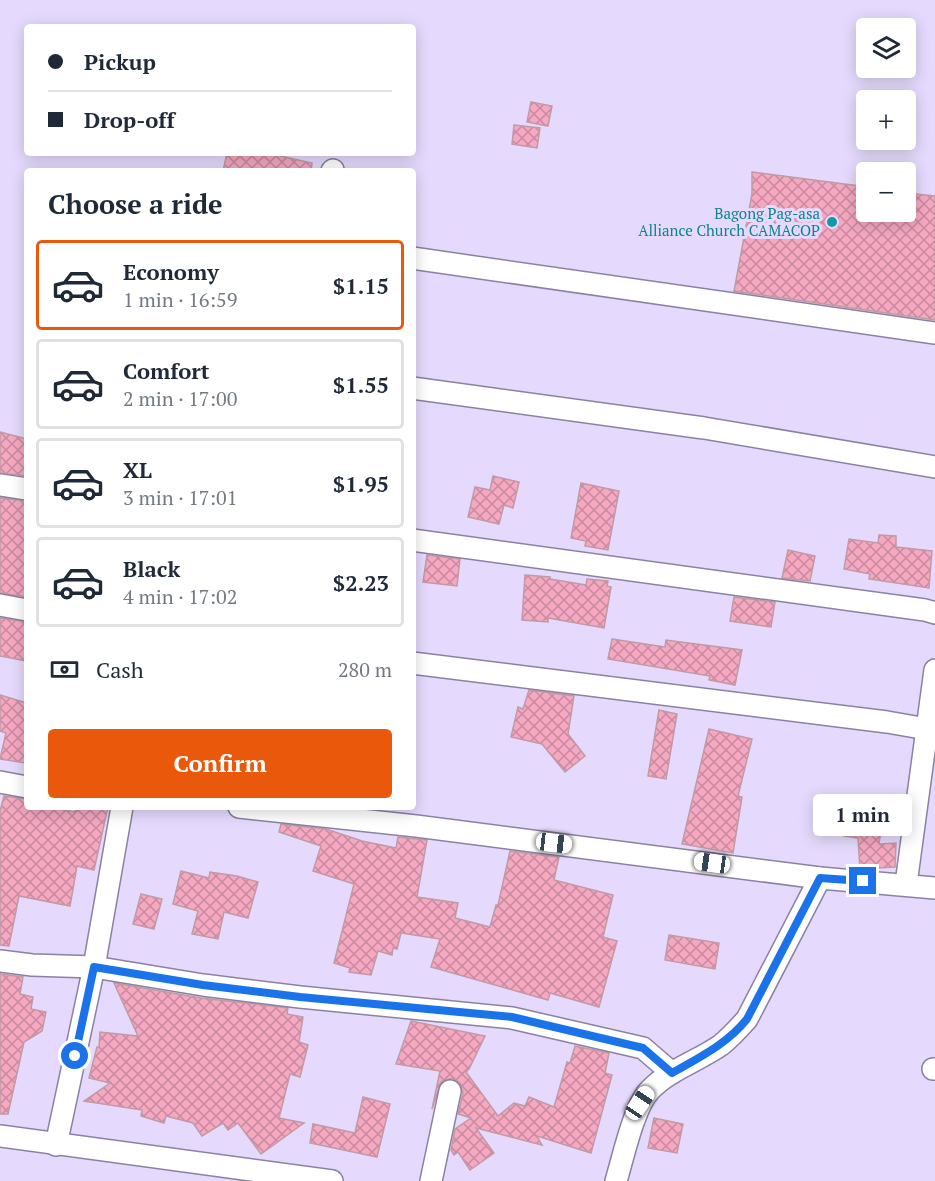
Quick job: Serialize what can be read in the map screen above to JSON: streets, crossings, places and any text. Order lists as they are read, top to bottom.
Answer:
{
  "places": ["Bagong Pag-asa Alliance Church CAMACOP"],
  "page": {
    "map_buttons": ["+", "−"],
    "banner": ["Pickup", "Drop-off"],
    "heading": "Choose a ride",
    "list": [
      {
        "name": "Economy",
        "note": "1 min · 16:59",
        "value": "$1.15"
      },
      {
        "name": "Comfort",
        "note": "2 min · 17:00",
        "value": "$1.55"
      },
      {
        "name": "XL",
        "note": "3 min · 17:01",
        "value": "$1.95"
      },
      {
        "name": "Black",
        "note": "4 min · 17:02",
        "value": "$2.23"
      }
    ],
    "pay": ["Cash", "280 m"],
    "buttons": "Confirm",
    "bubble": "1 min"
  }
}
